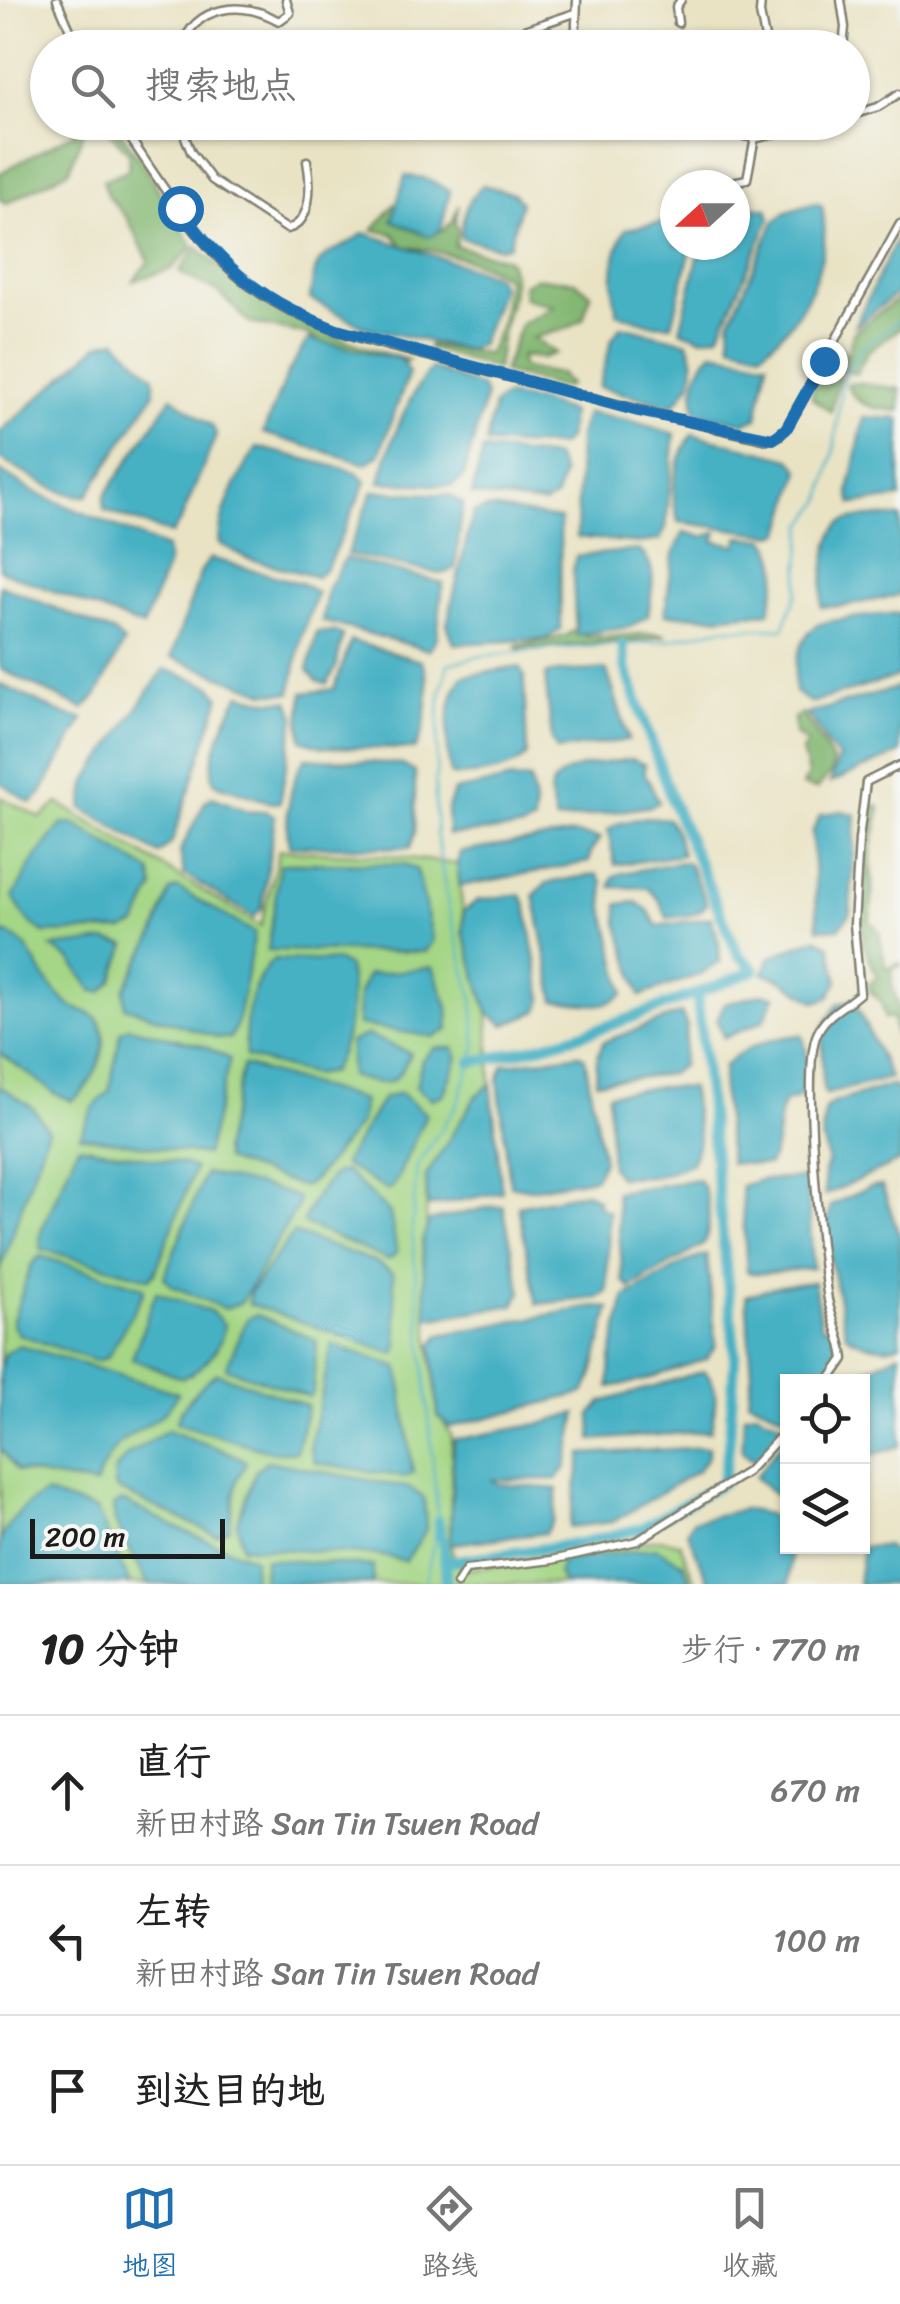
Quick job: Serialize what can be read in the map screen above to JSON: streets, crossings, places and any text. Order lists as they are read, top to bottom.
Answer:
{
  "scale_bar": "200 m",
  "north": "left",
  "page": {
    "search": "搜索地点",
    "scale": "200 m",
    "heading": ["10 分钟", "步行 · 770 m"],
    "list": [
      ["直行", "新田村路 San Tin Tsuen Road", "670 m"],
      ["左转", "新田村路 San Tin Tsuen Road", "100 m"],
      "到达目的地"
    ],
    "nav": ["地图", "路线", "收藏"]
  }
}
